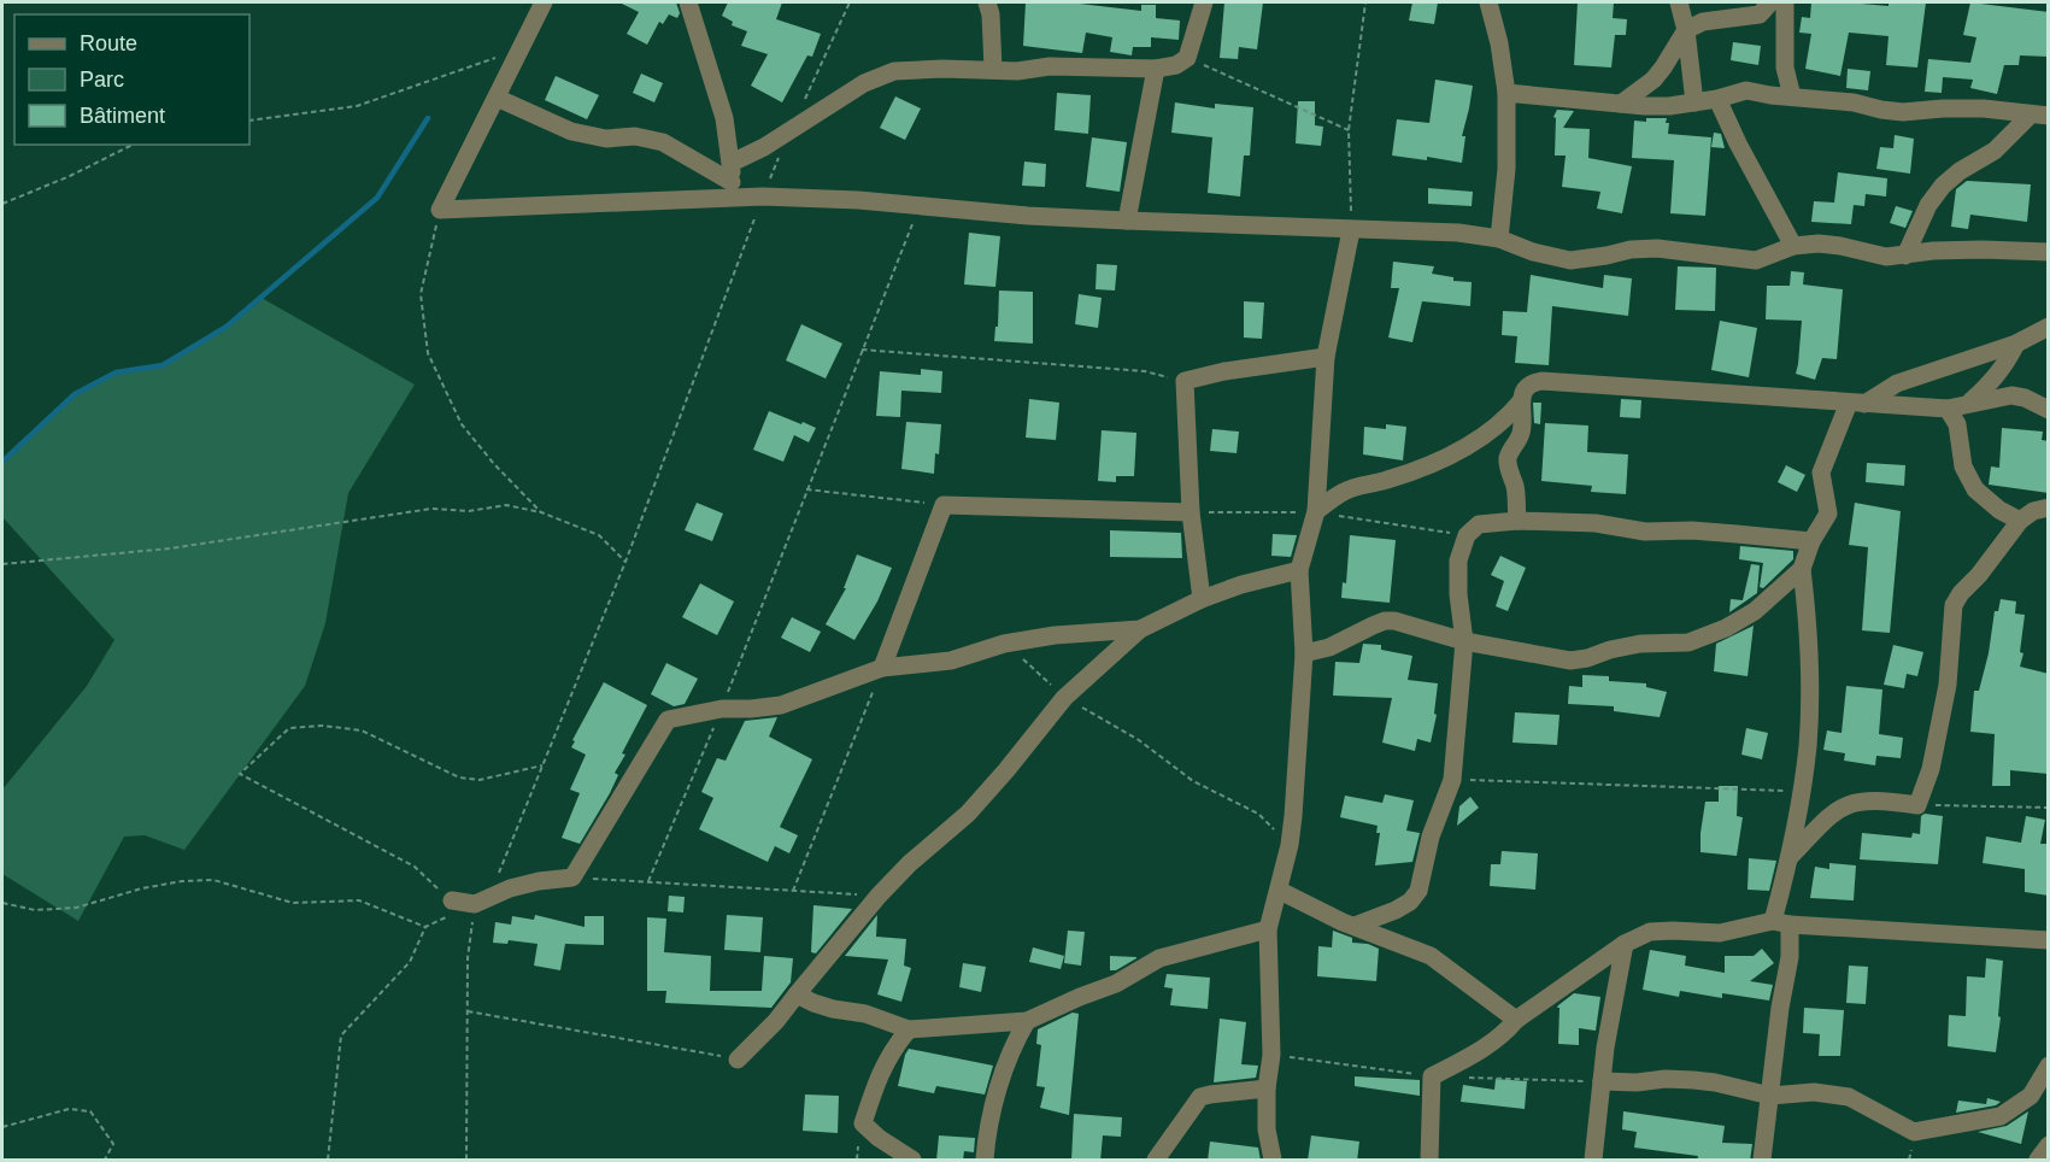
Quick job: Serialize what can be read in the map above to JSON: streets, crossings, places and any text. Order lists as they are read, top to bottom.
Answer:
{
  "legend": ["Route", "Parc", "Bâtiment"]
}
